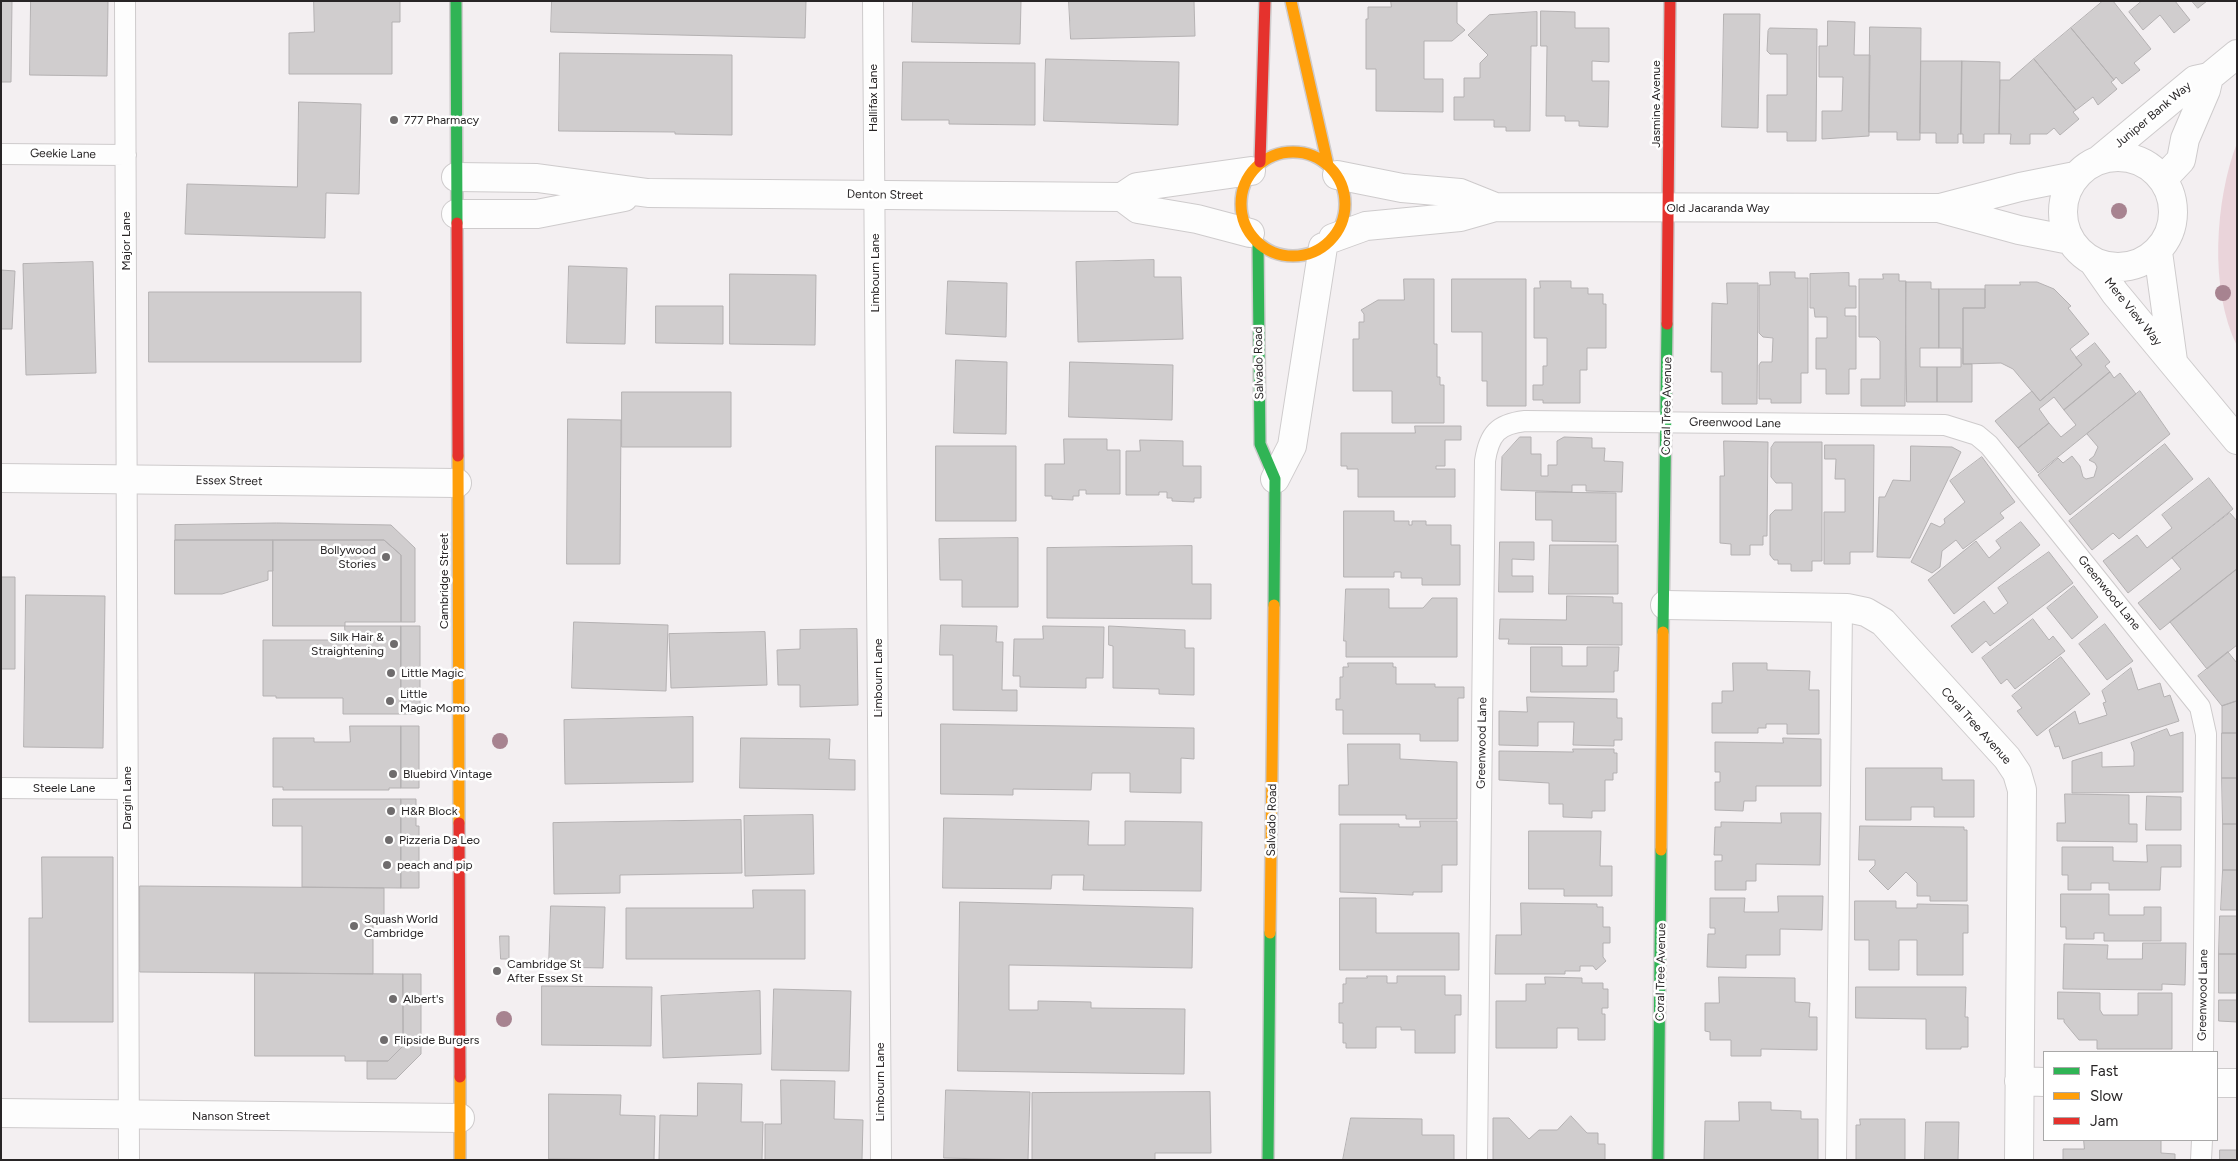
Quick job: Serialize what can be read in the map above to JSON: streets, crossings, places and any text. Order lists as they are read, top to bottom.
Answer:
{
  "streets": {
    "street": [
      "Jasmine Avenue",
      "Juniper Bank Way",
      "Denton Street",
      "Old Jacaranda Way",
      "Mere View Way",
      "Salvado Road",
      "Coral Tree Avenue",
      "Essex Street",
      "Cambridge Street",
      "Nanson Street"
    ],
    "lane": [
      "Hallifax Lane",
      "Geekie Lane",
      "Major Lane",
      "Limbourn Lane",
      "Greenwood Lane",
      "Steele Lane",
      "Dargin Lane"
    ]
  },
  "crossings": [
    ["Hallifax Lane", "Denton Street"],
    ["Hallifax Lane", "Limbourn Lane"],
    ["Jasmine Avenue", "Old Jacaranda Way"],
    ["Jasmine Avenue", "Coral Tree Avenue"],
    ["Juniper Bank Way", "Old Jacaranda Way"],
    ["Juniper Bank Way", "Mere View Way"],
    ["Geekie Lane", "Major Lane"],
    ["Denton Street", "Old Jacaranda Way"],
    ["Denton Street", "Limbourn Lane"],
    ["Denton Street", "Salvado Road"],
    ["Denton Street", "Cambridge Street"],
    ["Old Jacaranda Way", "Mere View Way"],
    ["Old Jacaranda Way", "Salvado Road"],
    ["Old Jacaranda Way", "Coral Tree Avenue"],
    ["Major Lane", "Essex Street"],
    ["Major Lane", "Dargin Lane"],
    ["Coral Tree Avenue", "Greenwood Lane"],
    ["Essex Street", "Cambridge Street"],
    ["Essex Street", "Dargin Lane"],
    ["Cambridge Street", "Nanson Street"],
    ["Steele Lane", "Dargin Lane"],
    ["Dargin Lane", "Nanson Street"]
  ],
  "places": [
    "777 Pharmacy",
    "Bollywood Stories",
    "Silk Hair & Straightening",
    "Little Magic",
    "Little Magic Momo",
    "Bluebird Vintage",
    "H&R Block",
    "Pizzeria Da Leo",
    "peach and pip",
    "Squash World Cambridge",
    "Cambridge St After Essex St",
    "Albert's",
    "Flipside Burgers"
  ],
  "legend": ["Fast", "Slow", "Jam"]
}
